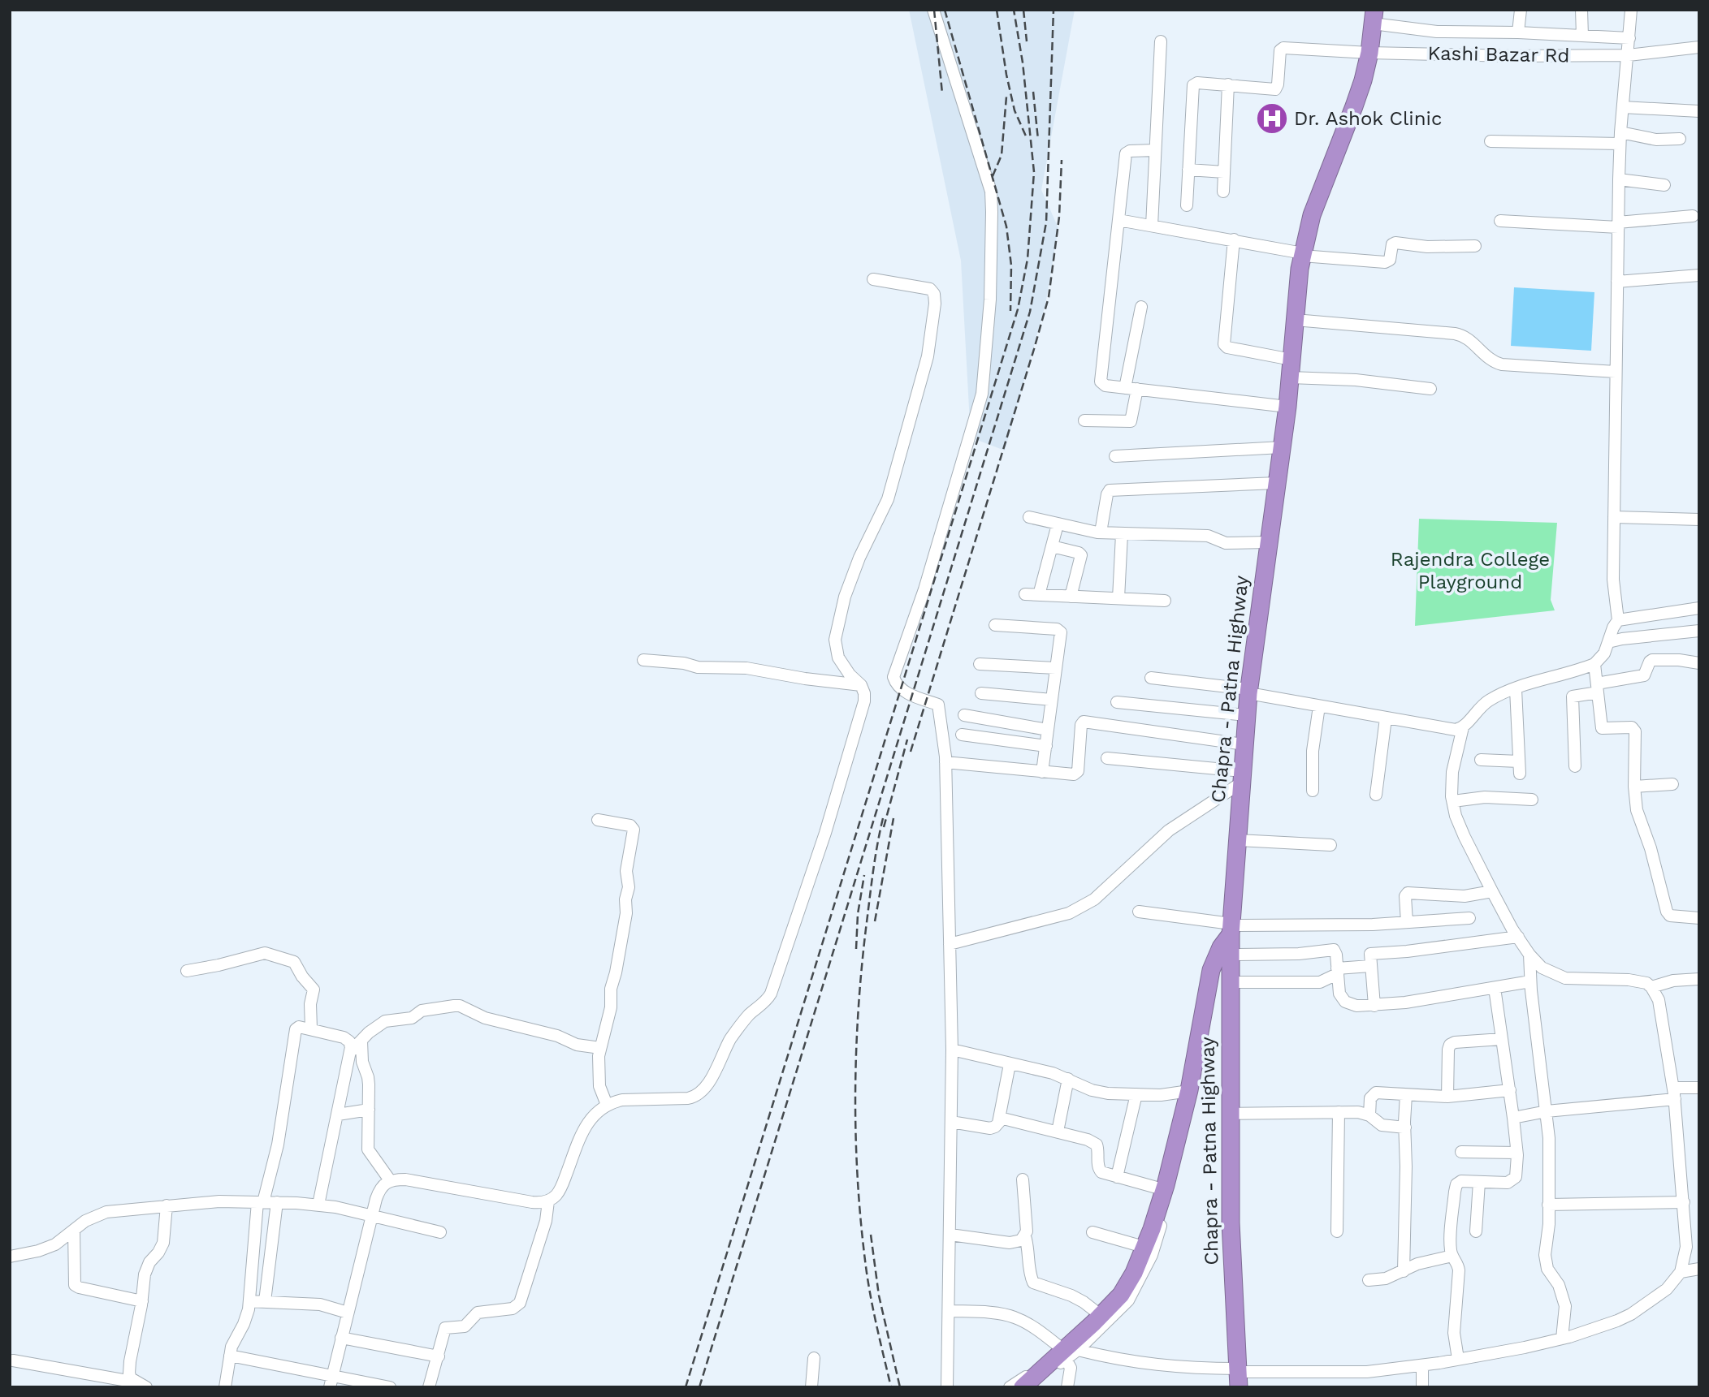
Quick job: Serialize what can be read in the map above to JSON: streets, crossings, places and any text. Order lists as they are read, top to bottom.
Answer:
{
  "streets": {
    "highway": ["Chapra - Patna Highway"],
    "street": ["Kashi Bazar Rd"]
  },
  "crossings": [
    ["Kashi Bazar Rd", "Chapra - Patna Highway"]
  ],
  "parks": ["Rajendra College Playground"],
  "places": {
    "hospital": ["Dr. Ashok Clinic"]
  }
}
